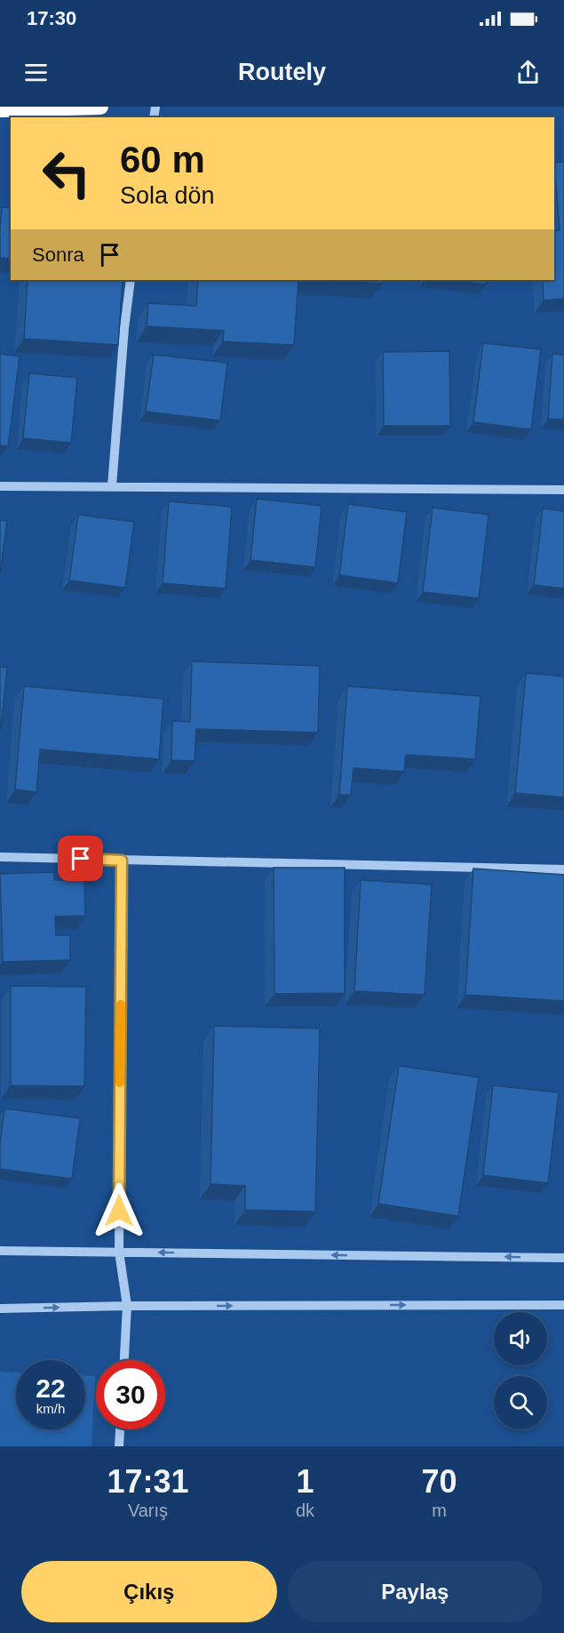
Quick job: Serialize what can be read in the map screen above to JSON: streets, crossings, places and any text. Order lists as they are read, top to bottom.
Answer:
{
  "page": {
    "status": "17:30",
    "header": "Routely",
    "turn": ["60 m", "Sola dön"],
    "then": "Sonra",
    "speed": "22 km/h",
    "limit": "30",
    "eta": [
      "17:31",
      "Varış",
      "1",
      "dk",
      "70",
      "m"
    ],
    "buttons": ["Çıkış", "Paylaş"]
  }
}
